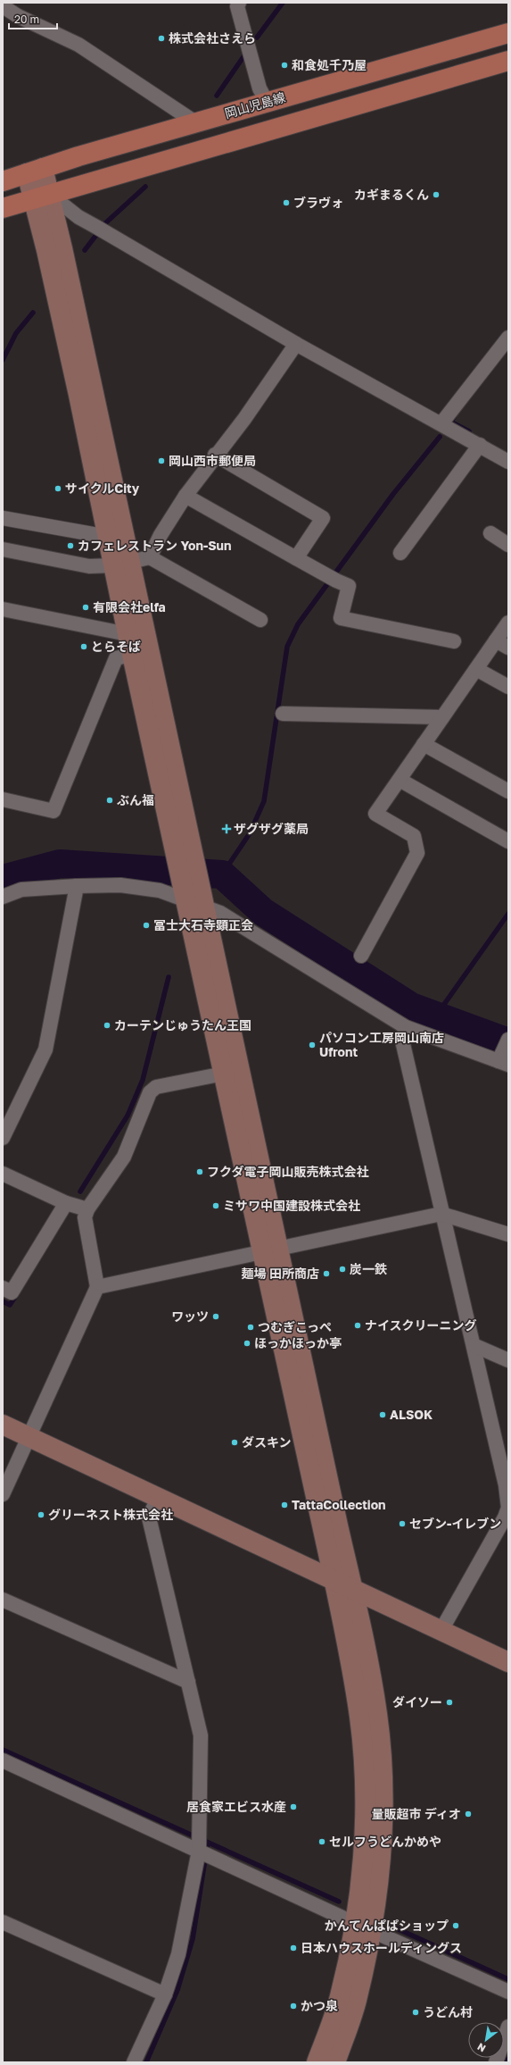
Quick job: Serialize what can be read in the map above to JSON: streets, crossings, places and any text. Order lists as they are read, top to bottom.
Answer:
{
  "streets": {
    "main road": ["岡山児島線"]
  },
  "places": {
    "other": [
      "株式会社さえら",
      "和食処千乃屋",
      "カギまるくん",
      "ブラヴォ",
      "岡山西市郵便局",
      "サイクルCity",
      "カフェレストラン Yon-Sun",
      "有限会社elfa",
      "とらそば",
      "ぶん福",
      "冨士大石寺顕正会",
      "カーテンじゅうたん王国",
      "パソコン工房岡山南店 Ufront",
      "フクダ電子岡山販売株式会社",
      "ミサワ中国建設株式会社",
      "炭一鉄",
      "麺場 田所商店",
      "ワッツ",
      "ナイスクリーニング",
      "つむぎこっぺ",
      "ほっかほっか亭",
      "ALSOK",
      "ダスキン",
      "TattaCollection",
      "グリーネスト株式会社",
      "セブン-イレブン",
      "ダイソー",
      "居食家エビス水産",
      "量販超市 ディオ",
      "セルフうどんかめや",
      "かんてんぱぱショップ",
      "日本ハウスホールディングス",
      "かつ泉",
      "うどん村"
    ],
    "health": ["ザグザグ薬局"]
  },
  "scale_bar": "20 m",
  "north": "bottom left"
}
